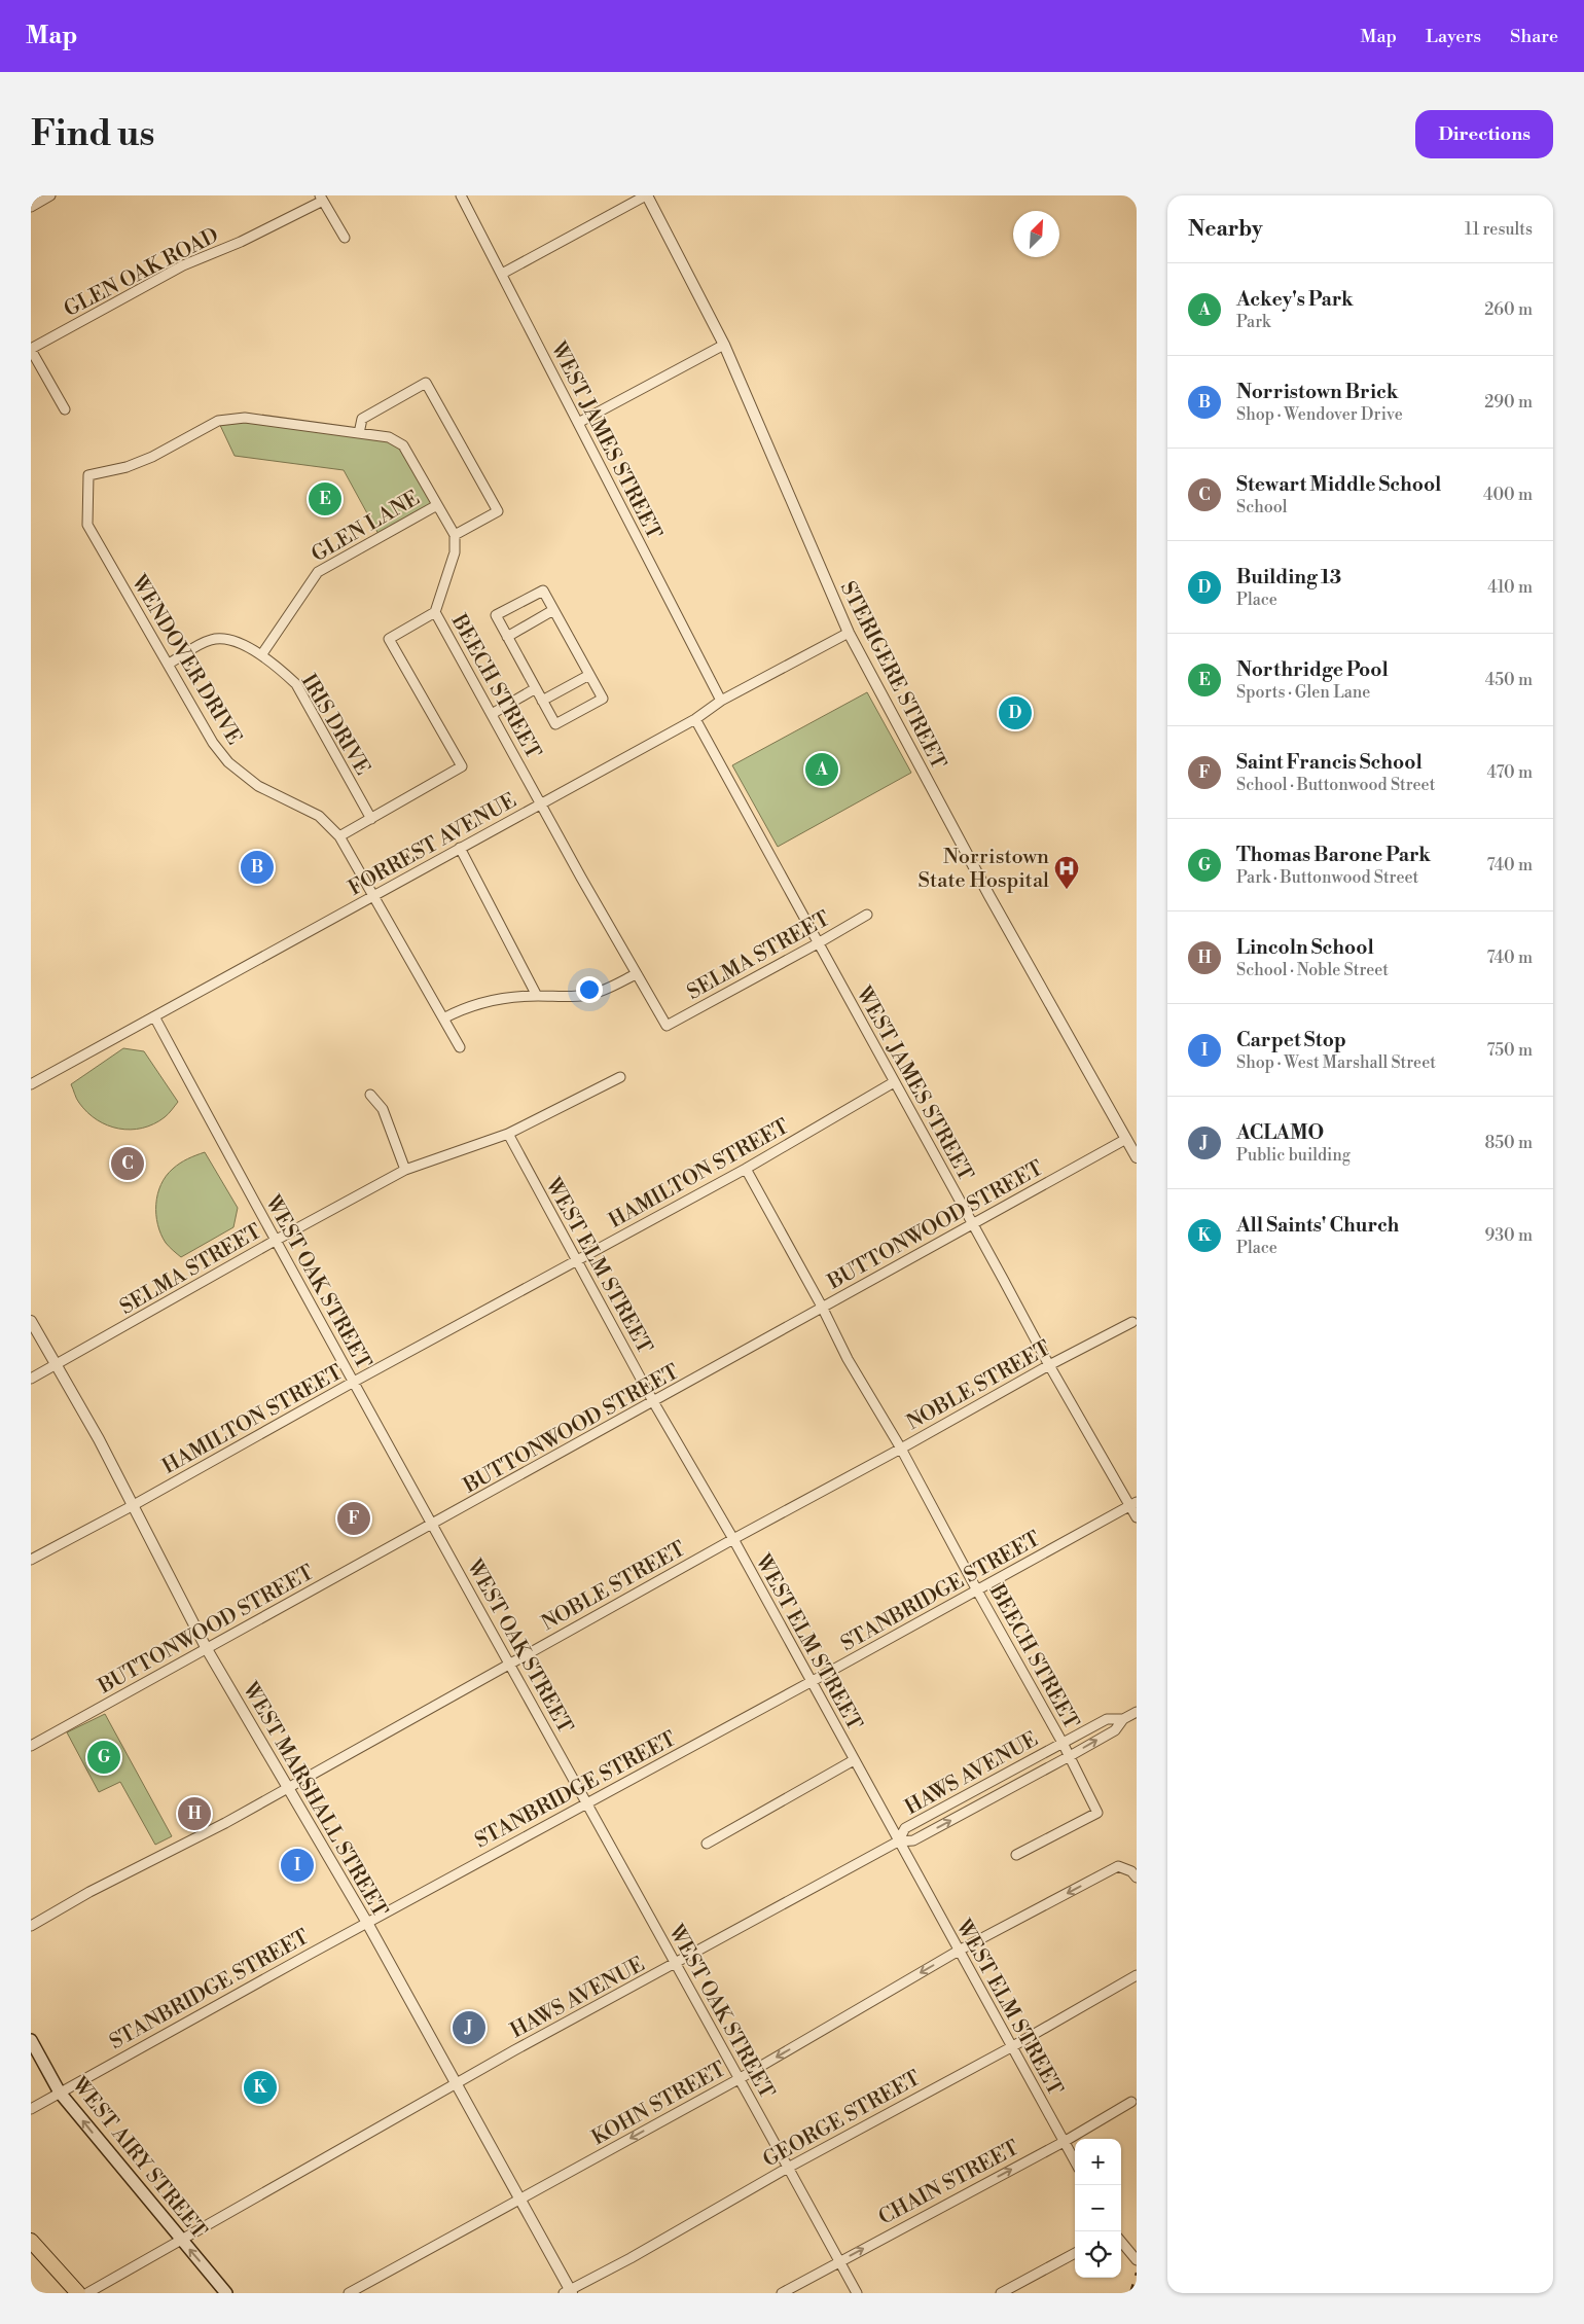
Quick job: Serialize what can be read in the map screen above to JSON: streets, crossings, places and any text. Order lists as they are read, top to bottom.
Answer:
{
  "streets": {
    "main road": ["WEST AIRY STREET"],
    "street": [
      "GLEN OAK ROAD",
      "WEST JAMES STREET",
      "GLEN LANE",
      "WENDOVER DRIVE",
      "STERIGERE STREET",
      "BEECH STREET",
      "IRIS DRIVE",
      "FORREST AVENUE",
      "SELMA STREET",
      "HAMILTON STREET",
      "BUTTONWOOD STREET",
      "WEST ELM STREET",
      "WEST OAK STREET",
      "NOBLE STREET",
      "STANBRIDGE STREET",
      "HAWS AVENUE",
      "WEST MARSHALL STREET",
      "KOHN STREET",
      "GEORGE STREET",
      "CHAIN STREET"
    ]
  },
  "crossings": [
    ["WEST JAMES STREET", "FORREST AVENUE"],
    ["WEST JAMES STREET", "SELMA STREET"],
    ["WEST JAMES STREET", "HAMILTON STREET"],
    ["WEST JAMES STREET", "BUTTONWOOD STREET"],
    ["WEST JAMES STREET", "NOBLE STREET"],
    ["WEST JAMES STREET", "STANBRIDGE STREET"],
    ["GLEN LANE", "IRIS DRIVE"],
    ["WENDOVER DRIVE", "IRIS DRIVE"],
    ["WENDOVER DRIVE", "FORREST AVENUE"],
    ["STERIGERE STREET", "FORREST AVENUE"],
    ["STERIGERE STREET", "BUTTONWOOD STREET"],
    ["BEECH STREET", "FORREST AVENUE"],
    ["BEECH STREET", "SELMA STREET"],
    ["BEECH STREET", "HAMILTON STREET"],
    ["BEECH STREET", "BUTTONWOOD STREET"],
    ["BEECH STREET", "NOBLE STREET"],
    ["BEECH STREET", "STANBRIDGE STREET"],
    ["BEECH STREET", "HAWS AVENUE"],
    ["FORREST AVENUE", "WEST OAK STREET"],
    ["SELMA STREET", "WEST ELM STREET"],
    ["SELMA STREET", "WEST OAK STREET"],
    ["SELMA STREET", "WEST MARSHALL STREET"],
    ["HAMILTON STREET", "WEST ELM STREET"],
    ["HAMILTON STREET", "WEST OAK STREET"],
    ["HAMILTON STREET", "WEST MARSHALL STREET"],
    ["BUTTONWOOD STREET", "WEST ELM STREET"],
    ["BUTTONWOOD STREET", "WEST OAK STREET"],
    ["BUTTONWOOD STREET", "WEST MARSHALL STREET"],
    ["WEST ELM STREET", "NOBLE STREET"],
    ["WEST ELM STREET", "STANBRIDGE STREET"],
    ["WEST ELM STREET", "HAWS AVENUE"],
    ["WEST ELM STREET", "KOHN STREET"],
    ["WEST ELM STREET", "GEORGE STREET"],
    ["WEST ELM STREET", "CHAIN STREET"],
    ["WEST OAK STREET", "NOBLE STREET"],
    ["WEST OAK STREET", "STANBRIDGE STREET"],
    ["WEST OAK STREET", "HAWS AVENUE"],
    ["WEST OAK STREET", "KOHN STREET"],
    ["WEST OAK STREET", "GEORGE STREET"],
    ["WEST OAK STREET", "CHAIN STREET"],
    ["NOBLE STREET", "WEST MARSHALL STREET"],
    ["STANBRIDGE STREET", "WEST MARSHALL STREET"],
    ["STANBRIDGE STREET", "WEST AIRY STREET"],
    ["HAWS AVENUE", "WEST MARSHALL STREET"],
    ["HAWS AVENUE", "WEST AIRY STREET"],
    ["WEST MARSHALL STREET", "KOHN STREET"],
    ["WEST MARSHALL STREET", "GEORGE STREET"]
  ],
  "one_way": ["KOHN STREET", "WEST AIRY STREET", "CHAIN STREET"],
  "places": {
    "hospital": ["Norristown State Hospital"]
  },
  "north": "top right",
  "page": {
    "header": "Map",
    "nav": ["Map", "Layers", "Share"],
    "buttons": "Directions",
    "title": "Find us",
    "heading": ["Nearby", "11 results"],
    "list": [
      {
        "mark": "A",
        "name": "Ackey's Park",
        "note": "Park",
        "value": "260 m"
      },
      {
        "mark": "B",
        "name": "Norristown Brick",
        "note": "Shop · Wendover Drive",
        "value": "290 m"
      },
      {
        "mark": "C",
        "name": "Stewart Middle School",
        "note": "School",
        "value": "400 m"
      },
      {
        "mark": "D",
        "name": "Building 13",
        "note": "Place",
        "value": "410 m"
      },
      {
        "mark": "E",
        "name": "Northridge Pool",
        "note": "Sports · Glen Lane",
        "value": "450 m"
      },
      {
        "mark": "F",
        "name": "Saint Francis School",
        "note": "School · Buttonwood Street",
        "value": "470 m"
      },
      {
        "mark": "G",
        "name": "Thomas Barone Park",
        "note": "Park · Buttonwood Street",
        "value": "740 m"
      },
      {
        "mark": "H",
        "name": "Lincoln School",
        "note": "School · Noble Street",
        "value": "740 m"
      },
      {
        "mark": "I",
        "name": "Carpet Stop",
        "note": "Shop · West Marshall Street",
        "value": "750 m"
      },
      {
        "mark": "J",
        "name": "ACLAMO",
        "note": "Public building",
        "value": "850 m"
      },
      {
        "mark": "K",
        "name": "All Saints' Church",
        "note": "Place",
        "value": "930 m"
      }
    ],
    "pins": [
      "E",
      "D",
      "A",
      "B",
      "C",
      "F",
      "G",
      "H",
      "I",
      "J",
      "K"
    ],
    "map_buttons": ["+", "−"]
  }
}
